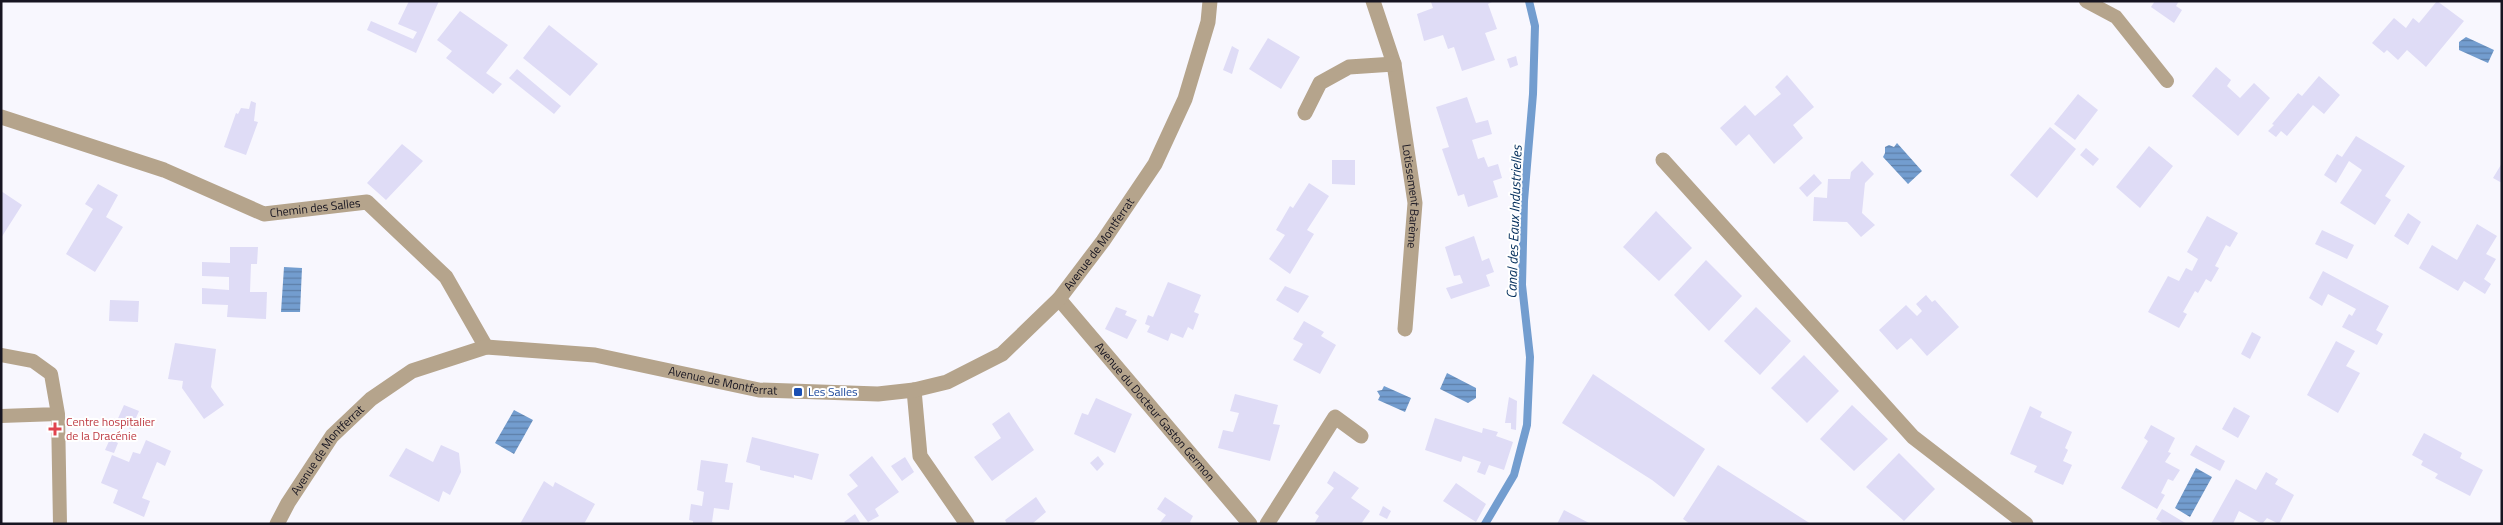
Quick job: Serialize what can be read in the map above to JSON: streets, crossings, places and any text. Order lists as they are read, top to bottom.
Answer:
{
  "streets": {
    "street": [
      "Lotissement Barème",
      "Chemin des Salles",
      "Avenue de Montferrat",
      "Avenue du Docteur Gaston Germon"
    ]
  },
  "crossings": [
    ["Chemin des Salles", "Avenue de Montferrat"],
    ["Avenue de Montferrat", "Avenue du Docteur Gaston Germon"]
  ],
  "water": ["Canal des Eaux Industrielles"],
  "places": {
    "transit": ["Les Salles"],
    "health": ["Centre hospitalier de la Dracénie"]
  }
}
